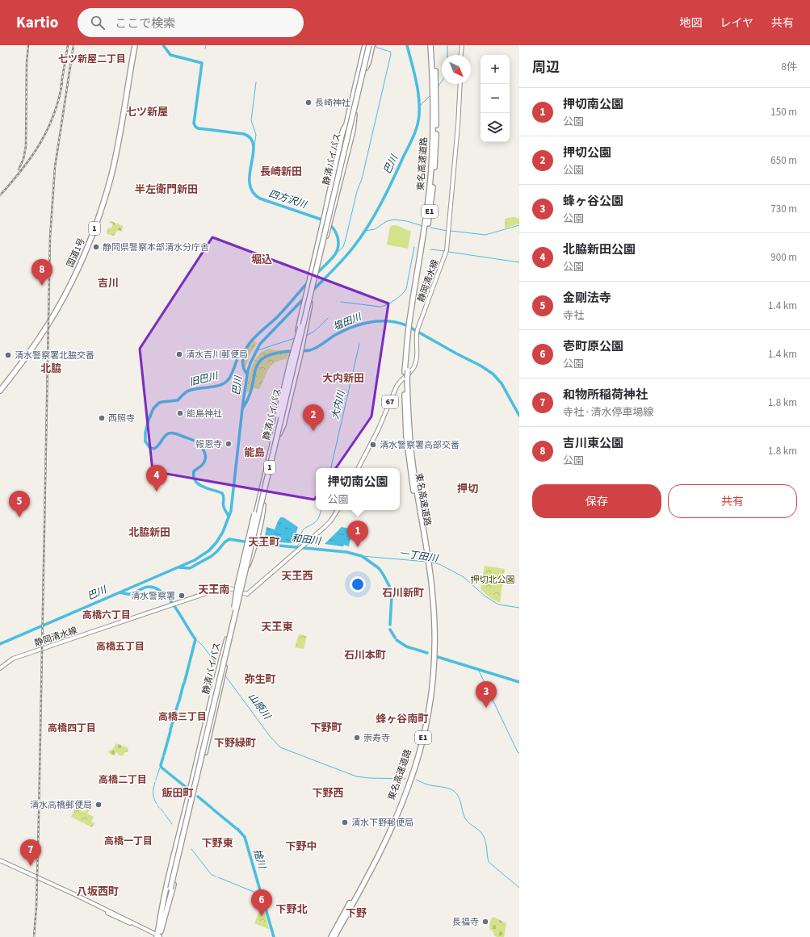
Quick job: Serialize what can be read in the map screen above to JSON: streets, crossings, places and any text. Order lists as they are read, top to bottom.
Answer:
{
  "streets": {
    "highway": [
      "静清バイパス",
      "東名高速道路",
      "E1",
      "1",
      "国道1号"
    ],
    "main road": ["静岡清水線", "67"]
  },
  "districts": [
    "七ツ新屋二丁目",
    "七ツ新屋",
    "長崎新田",
    "半左衛門新田",
    "堀込",
    "吉川",
    "北脇",
    "大内新田",
    "能島",
    "押切",
    "北脇新田",
    "天王町",
    "天王西",
    "天王南",
    "石川新町",
    "高橋六丁目",
    "天王東",
    "高橋五丁目",
    "石川本町",
    "弥生町",
    "高橋三丁目",
    "蜂ヶ谷南町",
    "高橋四丁目",
    "下野町",
    "下野緑町",
    "高橋二丁目",
    "飯田町",
    "下野西",
    "高橋一丁目",
    "下野東",
    "下野中",
    "八坂西町",
    "下野北",
    "下野"
  ],
  "water": [
    "巴川",
    "四方沢川",
    "塩田川",
    "旧巴川",
    "大内川",
    "和田川",
    "一丁田川",
    "山原川",
    "捨川"
  ],
  "parks": ["押切北公園"],
  "places": [
    "長崎神社",
    "静岡県警察本部清水分庁舎",
    "清水吉川郵便局",
    "清水警察署北脇交番",
    "能島神社",
    "西照寺",
    "報恩寺",
    "清水警察署高部交番",
    "清水警察署",
    "崇寿寺",
    "清水高橋郵便局",
    "清水下野郵便局",
    "長福寺"
  ],
  "north": "bottom right",
  "page": {
    "header": "Kartio",
    "search": "ここで検索",
    "nav": ["地図", "レイヤ", "共有"],
    "heading": ["周辺", "8件"],
    "map_buttons": ["+", "−"],
    "list": [
      {
        "mark": "1",
        "name": "押切南公園",
        "note": "公園",
        "value": "150 m"
      },
      {
        "mark": "2",
        "name": "押切公園",
        "note": "公園",
        "value": "650 m"
      },
      {
        "mark": "3",
        "name": "蜂ヶ谷公園",
        "note": "公園",
        "value": "730 m"
      },
      {
        "mark": "4",
        "name": "北脇新田公園",
        "note": "公園",
        "value": "900 m"
      },
      {
        "mark": "5",
        "name": "金剛法寺",
        "note": "寺社",
        "value": "1.4 km"
      },
      {
        "mark": "6",
        "name": "壱町原公園",
        "note": "公園",
        "value": "1.4 km"
      },
      {
        "mark": "7",
        "name": "和物所稲荷神社",
        "note": "寺社 · 清水停車場線",
        "value": "1.8 km"
      },
      {
        "mark": "8",
        "name": "吉川東公園",
        "note": "公園",
        "value": "1.8 km"
      }
    ],
    "pins": [
      "8",
      "2",
      "4",
      "5",
      "1",
      "3",
      "7",
      "6"
    ],
    "popup": ["押切南公園", "公園"],
    "buttons": ["保存", "共有"]
  }
}
